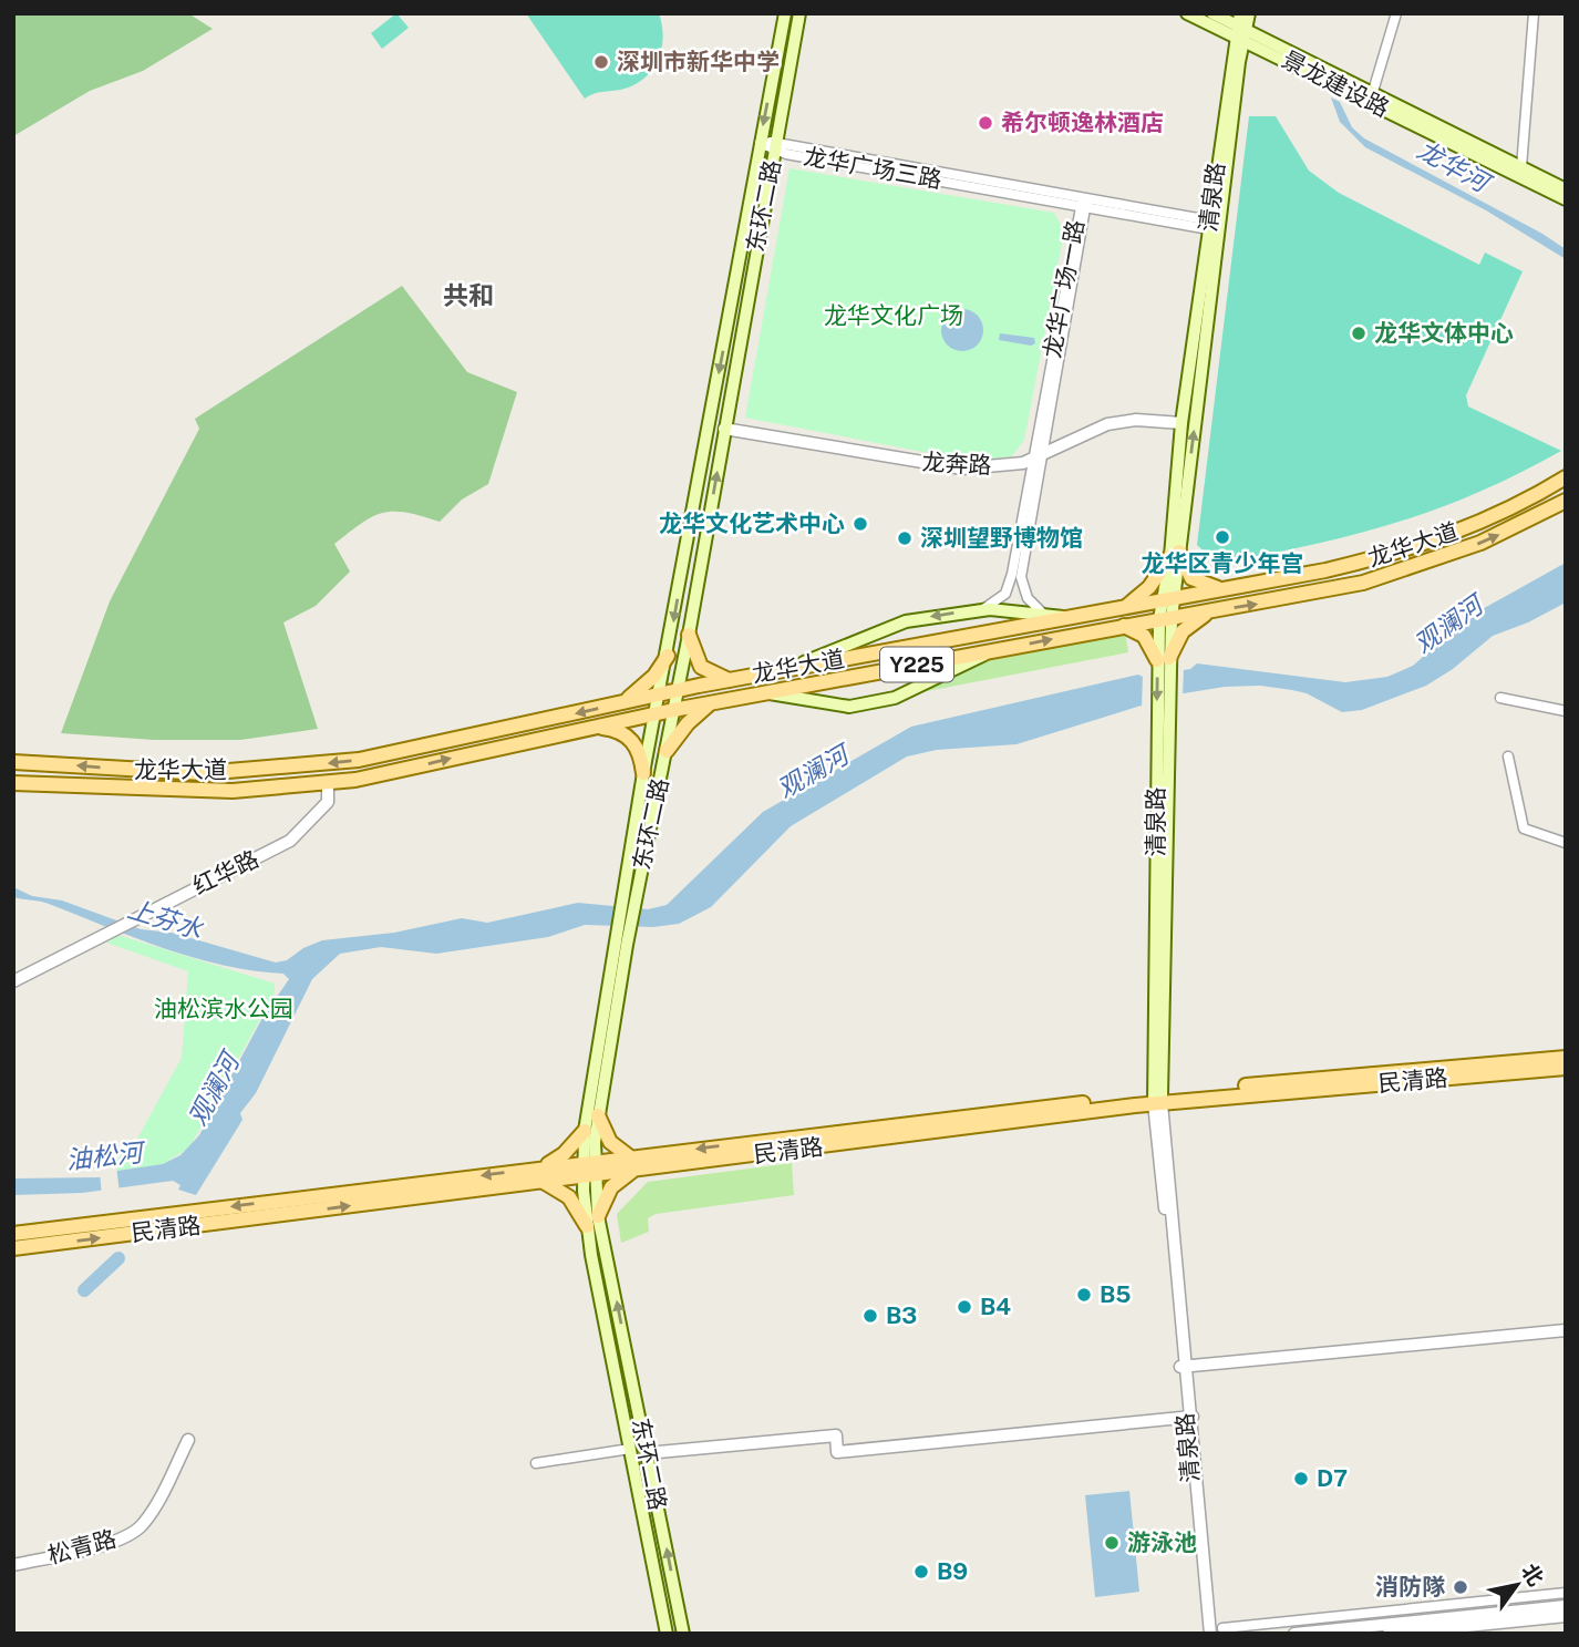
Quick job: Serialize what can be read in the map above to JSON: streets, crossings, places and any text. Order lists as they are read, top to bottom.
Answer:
{
  "streets": {
    "main road": [
      "景龙建设路",
      "清泉路",
      "东环二路",
      "龙华大道",
      "Y225",
      "民清路"
    ],
    "street": [
      "龙华广场三路",
      "龙华广场一路",
      "龙奔路",
      "红华路",
      "松青路"
    ]
  },
  "crossings": [
    ["景龙建设路", "清泉路"],
    ["龙华广场三路", "清泉路"],
    ["龙华广场三路", "东环二路"],
    ["龙华广场三路", "龙华广场一路"],
    ["清泉路", "龙华广场一路"],
    ["清泉路", "龙奔路"],
    ["清泉路", "龙华大道"],
    ["清泉路", "民清路"],
    ["东环二路", "龙奔路"],
    ["东环二路", "龙华大道"],
    ["东环二路", "民清路"],
    ["龙华广场一路", "龙奔路"],
    ["龙华广场一路", "龙华大道"],
    ["龙奔路", "龙华大道"],
    ["龙华大道", "红华路"]
  ],
  "districts": ["共和"],
  "water": [
    "龙华河",
    "观澜河",
    "上芬水",
    "油松河"
  ],
  "parks": ["龙华文化广场", "油松滨水公园"],
  "places": [
    "深圳市新华中学",
    "希尔顿逸林酒店",
    "龙华文体中心",
    "龙华文化艺术中心",
    "龙华区青少年宫",
    "深圳望野博物馆",
    "B5",
    "B4",
    "B3",
    "D7",
    "游泳池",
    "B9",
    "消防隊"
  ],
  "north": "top right"
}
